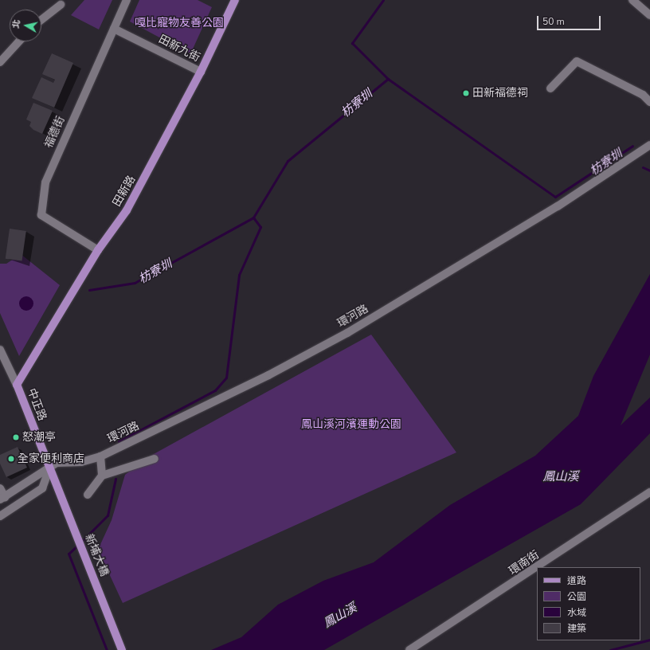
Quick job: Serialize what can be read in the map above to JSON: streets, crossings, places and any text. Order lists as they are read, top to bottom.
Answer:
{
  "streets": {
    "main road": ["田新路", "中正路", "新埔大橋"],
    "street": [
      "田新九街",
      "福德街",
      "環河路",
      "環南街"
    ]
  },
  "crossings": [
    ["田新九街", "福德街"],
    ["田新九街", "田新路"],
    ["福德街", "田新路"],
    ["田新路", "中正路"],
    ["環河路", "中正路"],
    ["環河路", "新埔大橋"],
    ["中正路", "新埔大橋"]
  ],
  "water": ["枋寮圳", "鳳山溪"],
  "parks": ["嘎比寵物友善公園", "鳳山溪河濱運動公園"],
  "places": ["田新福德祠", "怒潮亭", "全家便利商店"],
  "legend": [
    "道路",
    "公園",
    "水域",
    "建築"
  ],
  "scale_bar": "50 m",
  "north": "left"
}
